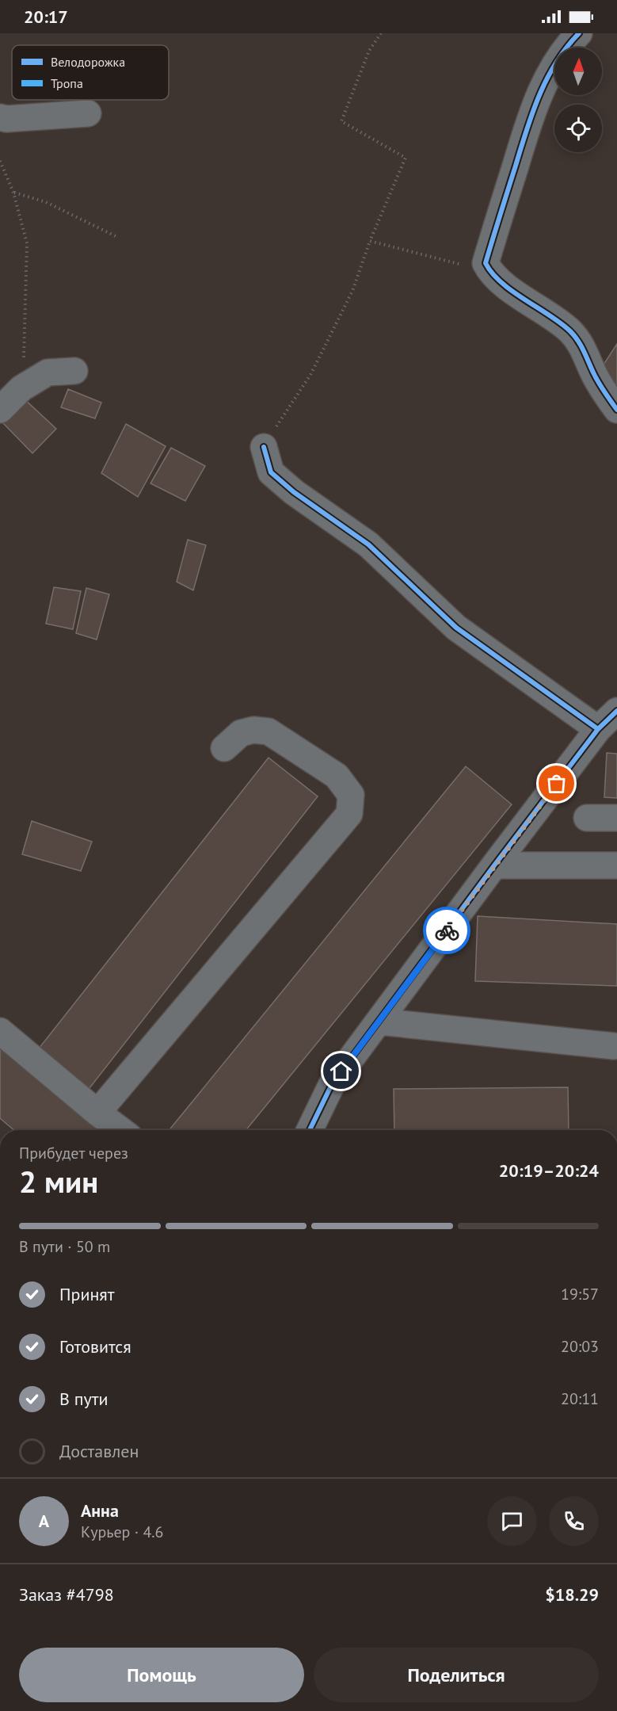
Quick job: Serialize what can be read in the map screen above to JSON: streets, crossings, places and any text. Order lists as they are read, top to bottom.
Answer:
{
  "legend": ["Велодорожка", "Тропа"],
  "north": "top",
  "page": {
    "status": "20:17",
    "heading": ["2 мин", "Прибудет через", "20:19–20:24"],
    "panel": [
      "Анна",
      "Курьер · 4.6",
      "Заказ #4798",
      "$18.29"
    ],
    "bar": "В пути · 50 m",
    "list": [
      ["Принят", "19:57"],
      ["Готовится", "20:03"],
      ["В пути", "20:11"],
      "Доставлен"
    ],
    "round": "А",
    "buttons": ["Помощь", "Поделиться"]
  }
}
